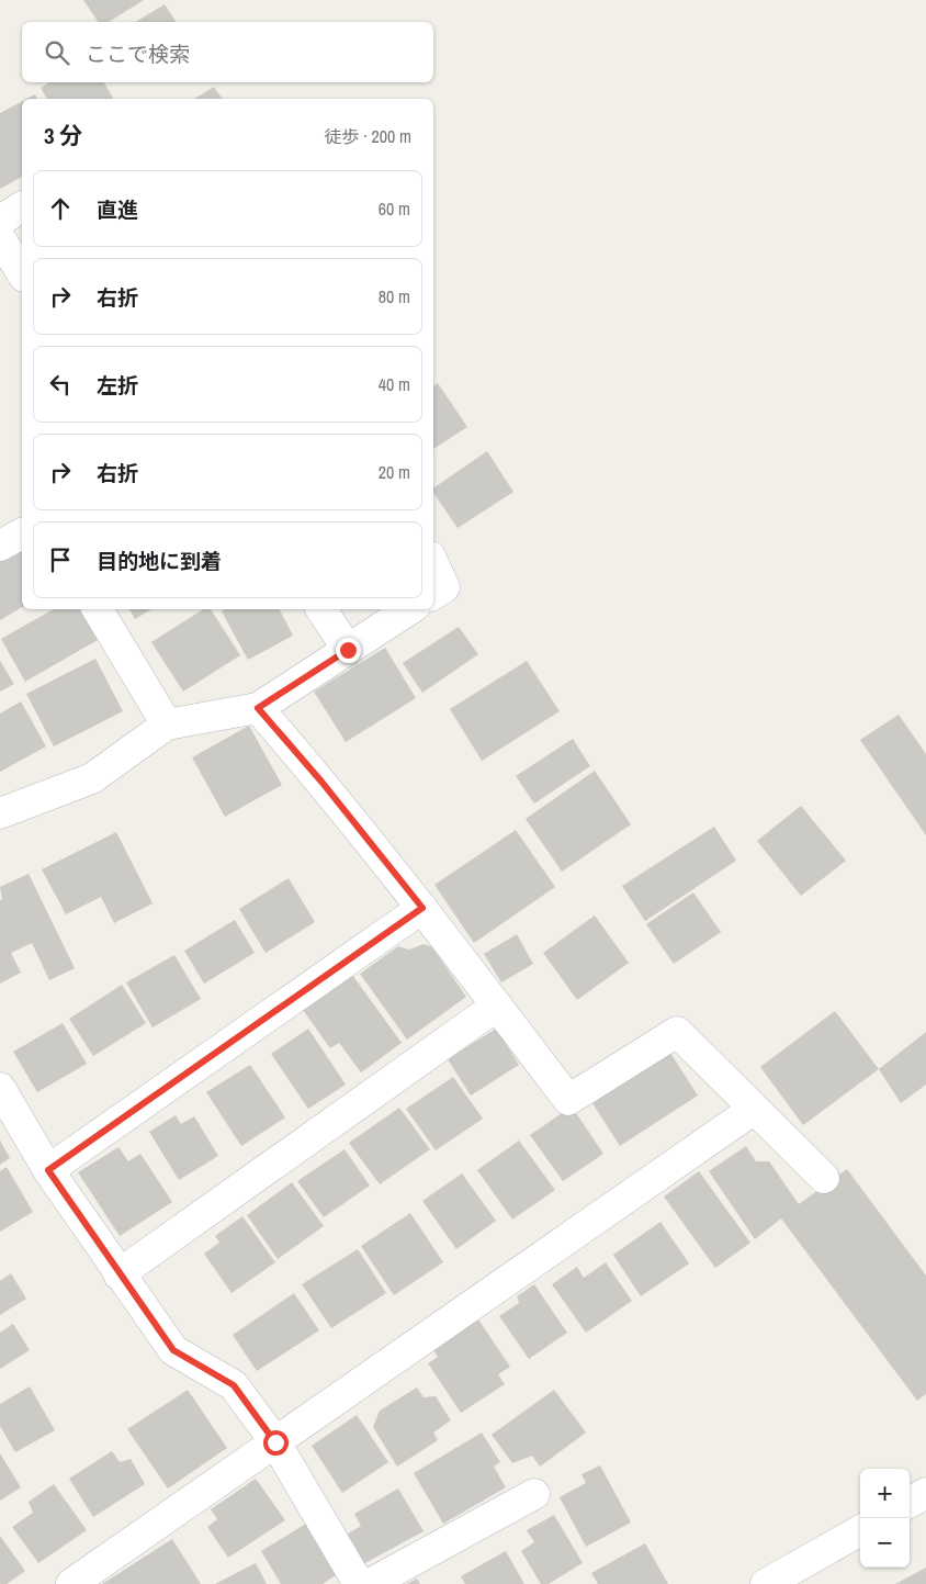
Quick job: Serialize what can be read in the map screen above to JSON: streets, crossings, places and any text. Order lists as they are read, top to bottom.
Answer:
{
  "page": {
    "search": "ここで検索",
    "heading": ["3 分", "徒歩 · 200 m"],
    "list": [
      ["直進", "60 m"],
      ["右折", "80 m"],
      ["左折", "40 m"],
      ["右折", "20 m"],
      "目的地に到着"
    ],
    "map_buttons": ["+", "−"]
  }
}
